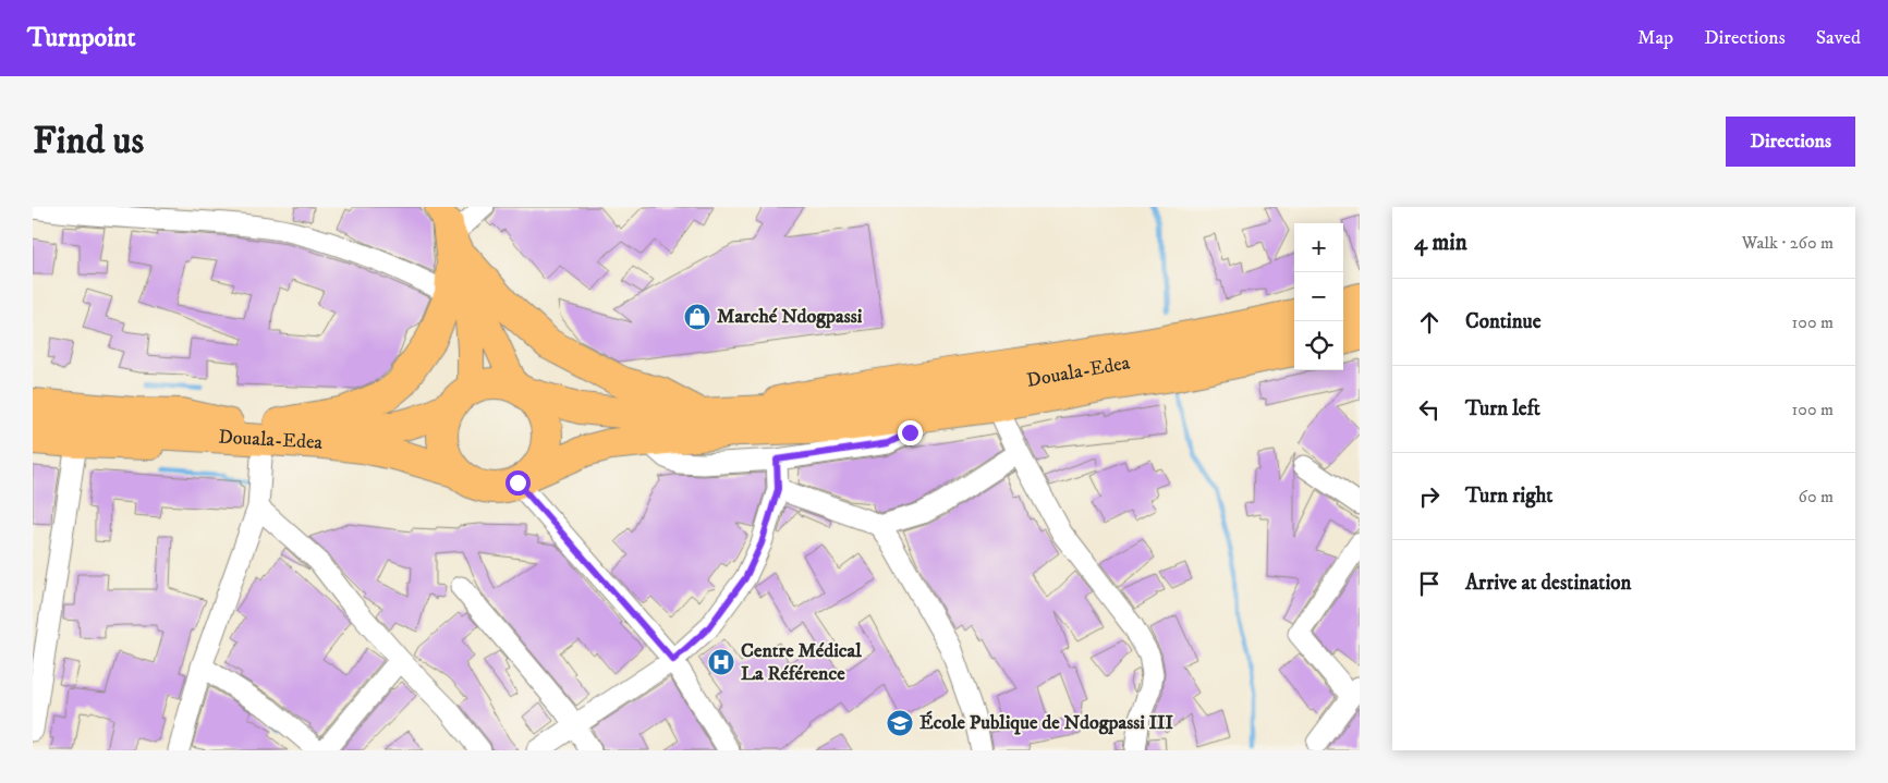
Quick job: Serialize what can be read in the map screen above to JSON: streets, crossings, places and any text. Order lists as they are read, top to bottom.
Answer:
{
  "streets": {
    "highway": ["Douala-Edea"]
  },
  "places": {
    "shop": ["Marché Ndogpassi"],
    "hospital": ["Centre Médical La Référence"],
    "school or university": ["École Publique de Ndogpassi III"]
  },
  "page": {
    "header": "Turnpoint",
    "nav": ["Map", "Directions", "Saved"],
    "buttons": "Directions",
    "title": "Find us",
    "heading": ["4 min", "Walk · 260 m"],
    "map_buttons": ["+", "−"],
    "list": [
      ["Continue", "100 m"],
      ["Turn left", "100 m"],
      ["Turn right", "60 m"],
      "Arrive at destination"
    ]
  }
}
